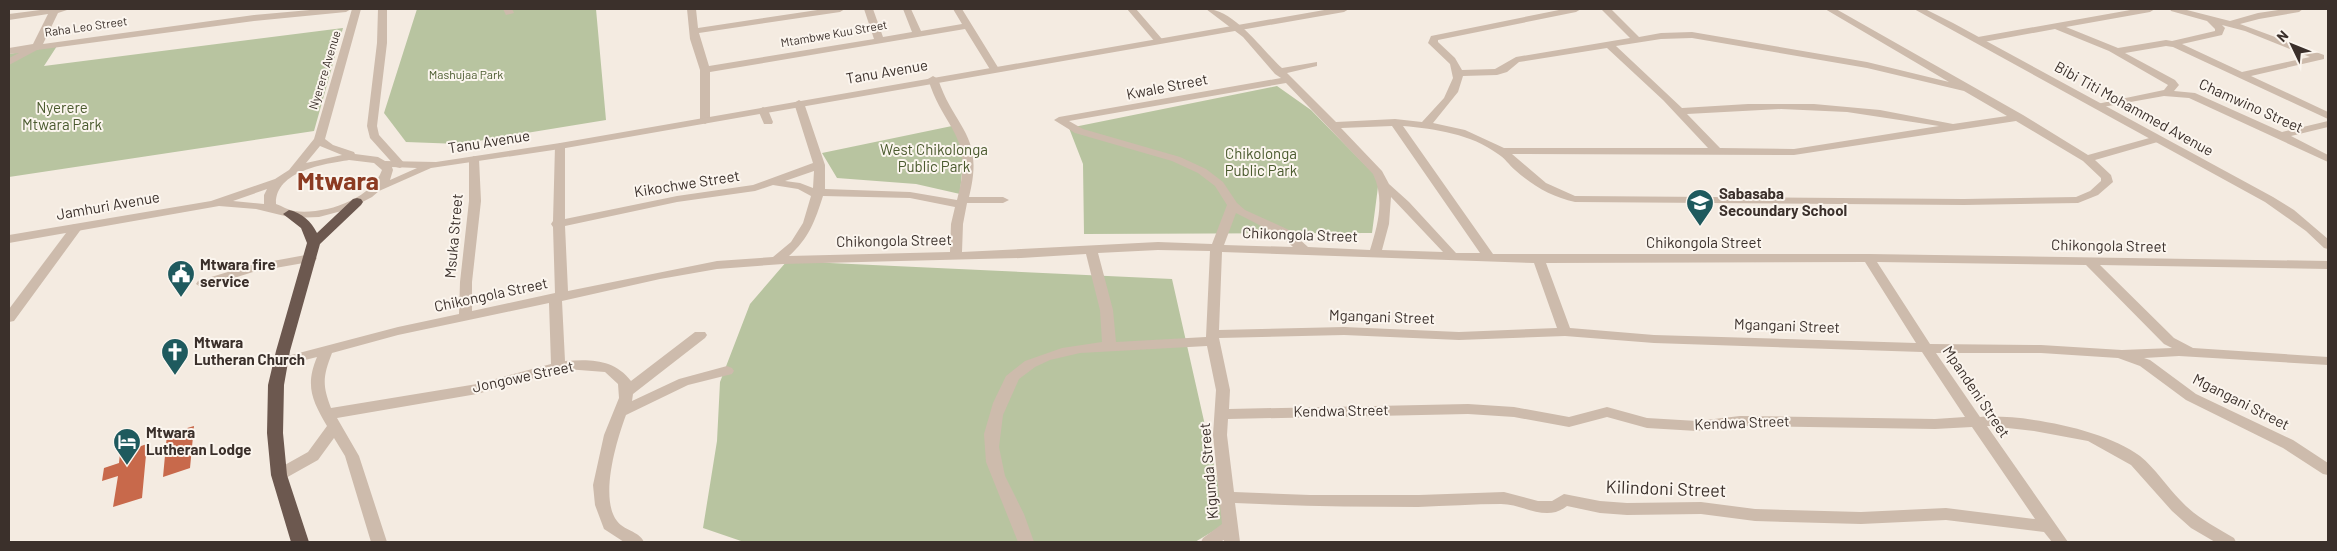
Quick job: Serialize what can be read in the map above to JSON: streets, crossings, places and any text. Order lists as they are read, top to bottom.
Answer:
{
  "streets": {
    "street": [
      "Raha Leo Street",
      "Mtambwe Kuu Street",
      "Nyerere Avenue",
      "Tanu Avenue",
      "Kwale Street",
      "Chamwino Street",
      "Bibi Titi Mohammed Avenue",
      "Kikochwe Street",
      "Jamhuri Avenue",
      "Chikongola Street",
      "Msuka Street",
      "Mgangani Street",
      "Jongowe Street",
      "Mpandeni Street",
      "Kendwa Street",
      "Kigunda Street",
      "Kilindoni Street"
    ]
  },
  "crossings": [
    ["Tanu Avenue", "Msuka Street"],
    ["Kwale Street", "Kigunda Street"],
    ["Chamwino Street", "Bibi Titi Mohammed Avenue"],
    ["Chikongola Street", "Msuka Street"],
    ["Chikongola Street", "Mpandeni Street"],
    ["Chikongola Street", "Kigunda Street"],
    ["Mgangani Street", "Mpandeni Street"],
    ["Mgangani Street", "Kigunda Street"],
    ["Mpandeni Street", "Kendwa Street"],
    ["Mpandeni Street", "Kilindoni Street"],
    ["Kendwa Street", "Kigunda Street"],
    ["Kigunda Street", "Kilindoni Street"]
  ],
  "districts": ["Mtwara"],
  "parks": [
    "Mashujaa Park",
    "Nyerere Mtwara Park",
    "West Chikolonga Public Park",
    "Chikolonga Public Park"
  ],
  "places": {
    "school or university": ["Sabasaba Secoundary School"],
    "public building": ["Mtwara fire service"],
    "church": ["Mtwara Lutheran Church"],
    "hotel": ["Mtwara Lutheran Lodge"]
  },
  "north": "top left"
}
